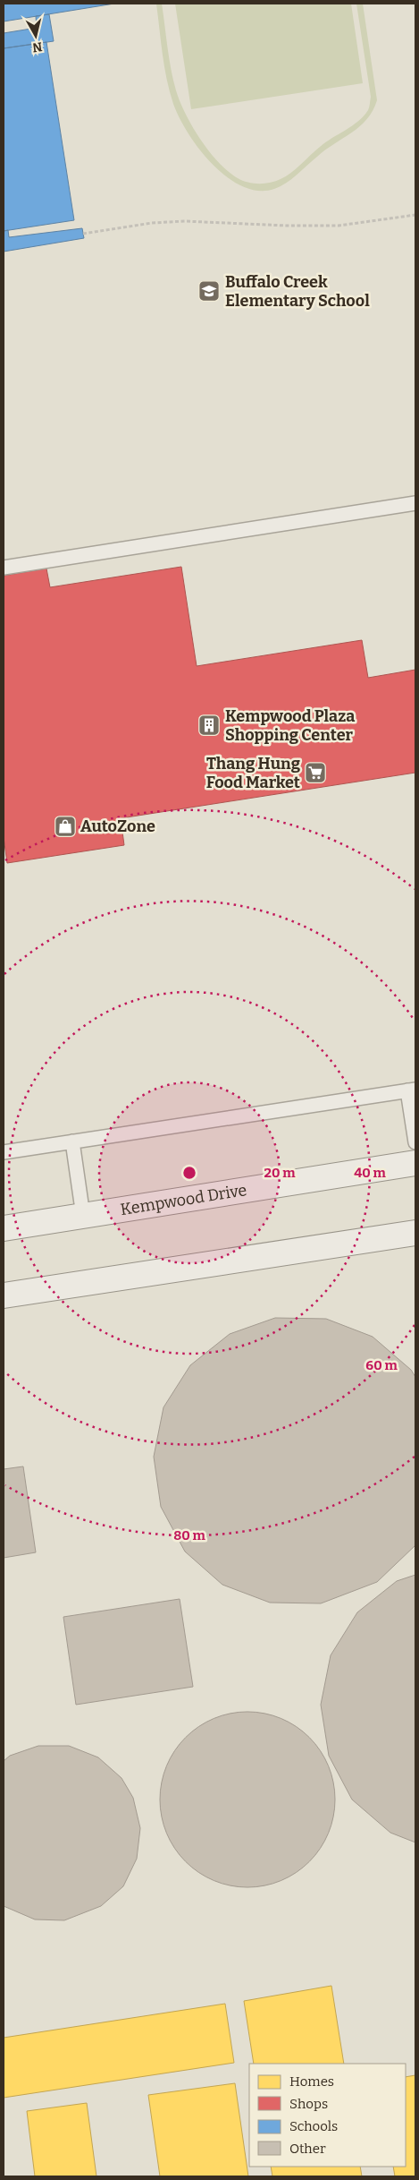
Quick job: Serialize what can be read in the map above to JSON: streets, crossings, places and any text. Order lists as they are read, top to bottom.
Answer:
{
  "streets": {
    "main road": ["Kempwood Drive"]
  },
  "places": {
    "school or university": ["Buffalo Creek Elementary School"],
    "building": ["Kempwood Plaza Shopping Center"],
    "supermarket": ["Thang Hung Food Market"],
    "shop": ["AutoZone"]
  },
  "legend": [
    "Homes",
    "Shops",
    "Schools",
    "Other"
  ],
  "north": "bottom",
  "rings": [
    "20 m",
    "40 m",
    "60 m",
    "80 m"
  ]
}
